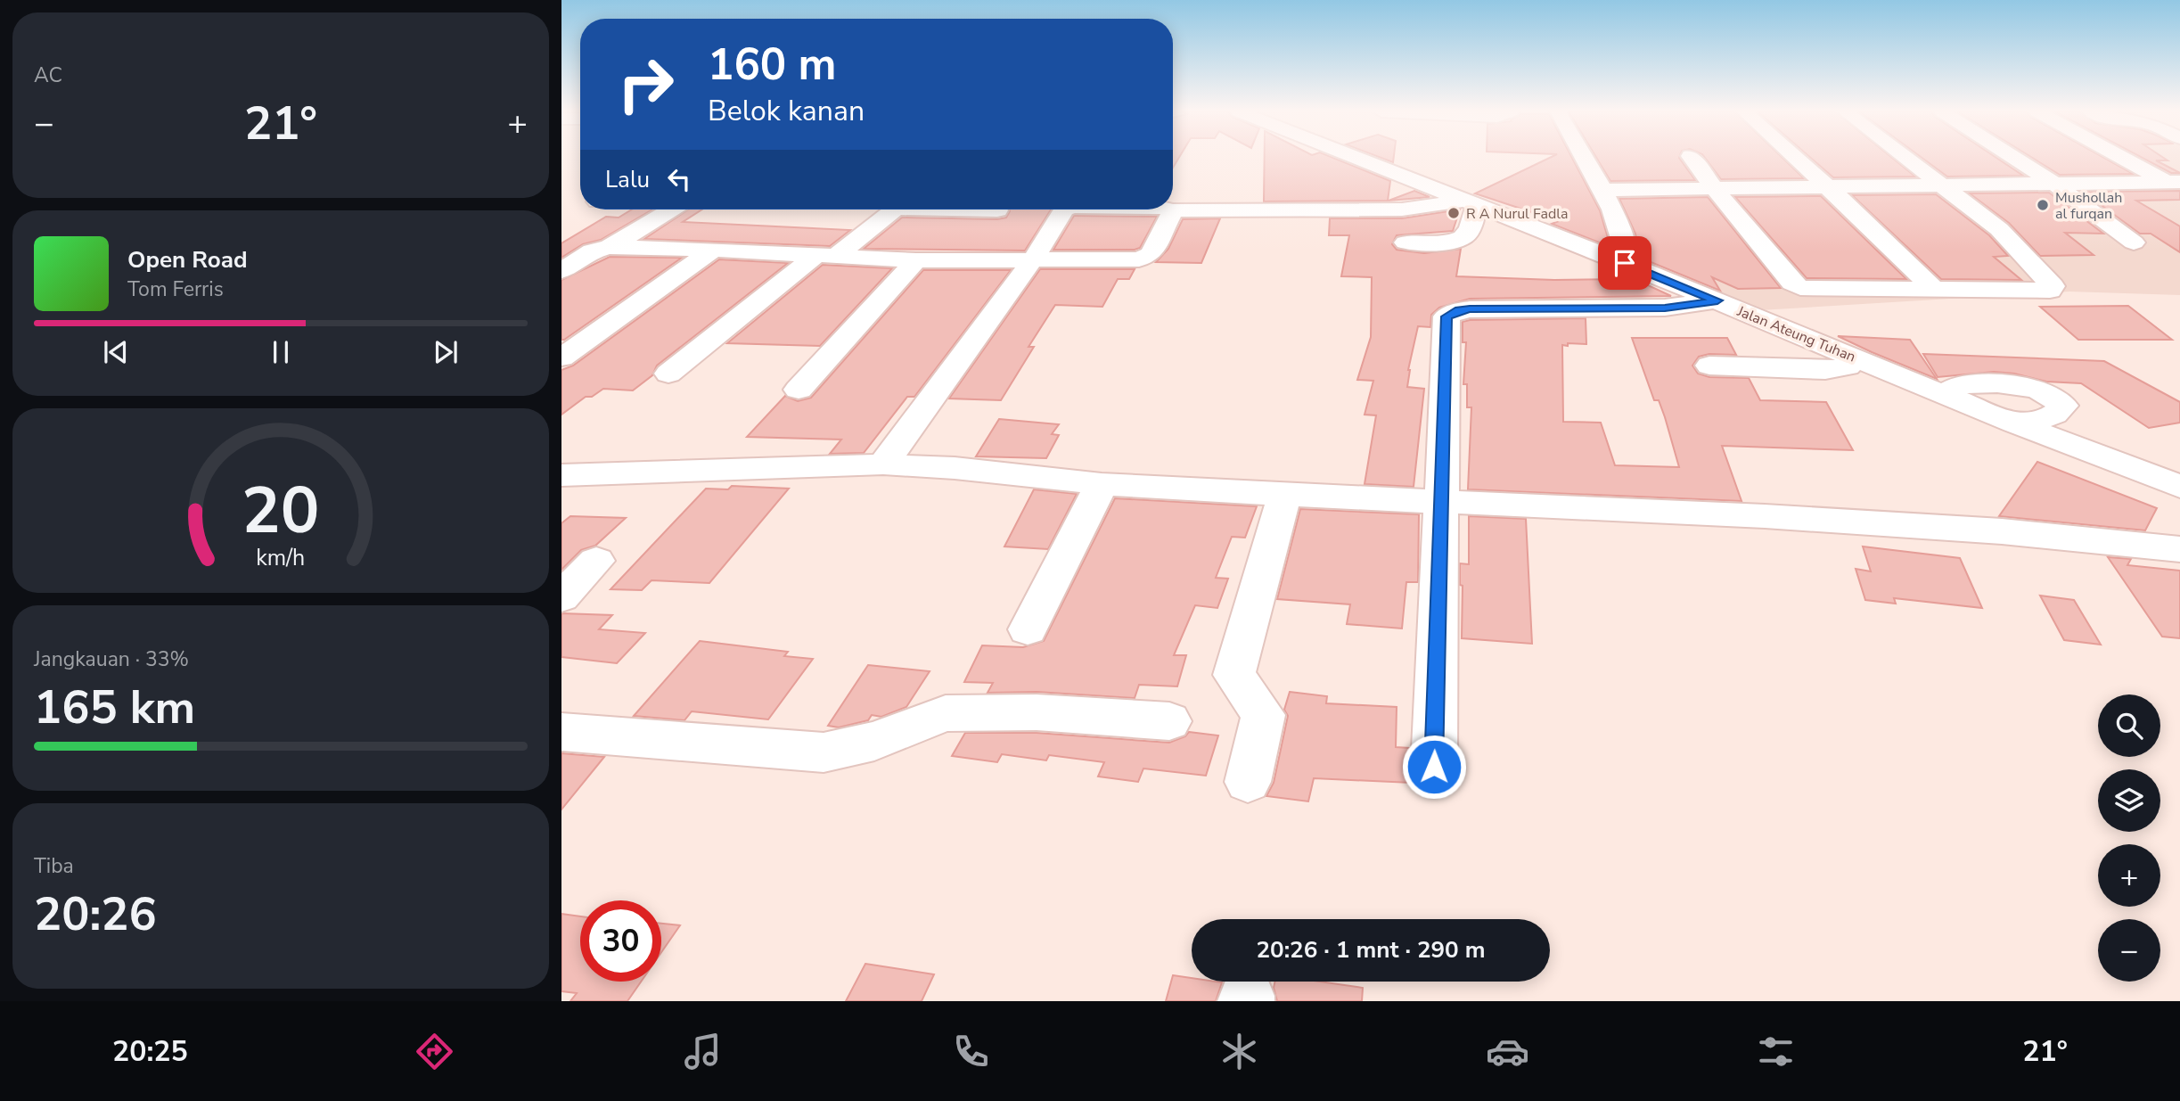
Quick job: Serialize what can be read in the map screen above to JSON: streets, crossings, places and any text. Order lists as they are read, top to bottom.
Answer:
{
  "streets": {
    "street": ["Jalan Ateung Tuhan"]
  },
  "places": ["Mushollah al furqan", "R A Nurul Fadla"],
  "page": {
    "tile": [
      "AC",
      ["Jangkauan · 33%", "165 km"],
      ["Tiba", "20:26"]
    ],
    "turn": ["160 m", "Belok kanan"],
    "heat": ["−", "21°", "+"],
    "then": "Lalu",
    "song": ["Open Road", "Tom Ferris"],
    "map_buttons": ["+", "−"],
    "limit": "30",
    "trip": "20:26 · 1 mnt · 290 m",
    "tabs": ["20:25", "21°"],
    "gauge": ["20", "km/h"]
  }
}
